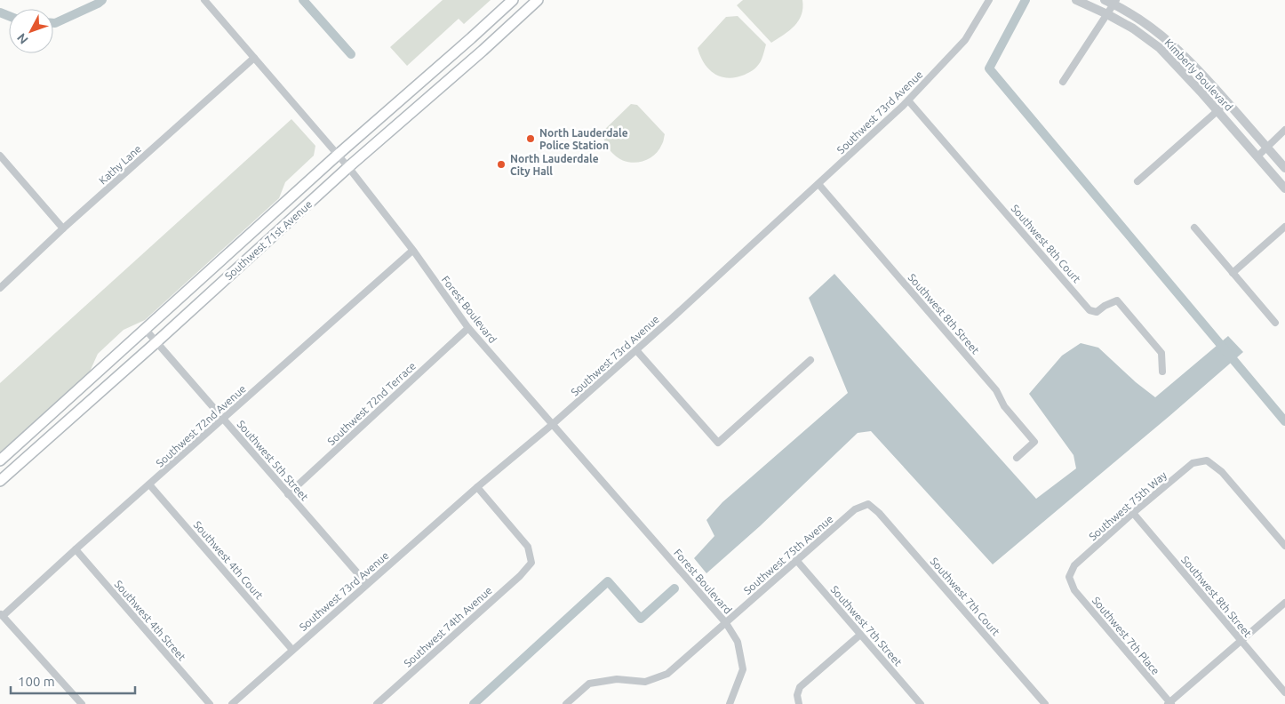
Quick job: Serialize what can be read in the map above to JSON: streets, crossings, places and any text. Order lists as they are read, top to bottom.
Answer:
{
  "streets": {
    "main road": ["Southwest 71st Avenue"],
    "street": [
      "Kimberly Boulevard",
      "Southwest 73rd Avenue",
      "Kathy Lane",
      "Southwest 8th Court",
      "Forest Boulevard",
      "Southwest 8th Street",
      "Southwest 72nd Terrace",
      "Southwest 72nd Avenue",
      "Southwest 5th Street",
      "Southwest 75th Way",
      "Southwest 75th Avenue",
      "Southwest 4th Court",
      "Southwest 7th Court",
      "Southwest 4th Street",
      "Southwest 7th Street",
      "Southwest 74th Avenue",
      "Southwest 7th Place"
    ]
  },
  "crossings": [
    ["Southwest 73rd Avenue", "Southwest 8th Court"],
    ["Southwest 73rd Avenue", "Forest Boulevard"],
    ["Southwest 73rd Avenue", "Southwest 8th Street"],
    ["Southwest 73rd Avenue", "Southwest 5th Street"],
    ["Southwest 73rd Avenue", "Southwest 4th Court"],
    ["Southwest 73rd Avenue", "Southwest 74th Avenue"],
    ["Kathy Lane", "Forest Boulevard"],
    ["Southwest 71st Avenue", "Forest Boulevard"],
    ["Southwest 71st Avenue", "Southwest 5th Street"],
    ["Forest Boulevard", "Southwest 72nd Terrace"],
    ["Forest Boulevard", "Southwest 72nd Avenue"],
    ["Forest Boulevard", "Southwest 75th Avenue"],
    ["Southwest 8th Street", "Southwest 75th Way"],
    ["Southwest 72nd Terrace", "Southwest 5th Street"],
    ["Southwest 72nd Avenue", "Southwest 5th Street"],
    ["Southwest 72nd Avenue", "Southwest 4th Court"],
    ["Southwest 72nd Avenue", "Southwest 4th Street"],
    ["Southwest 75th Way", "Southwest 7th Place"],
    ["Southwest 75th Avenue", "Southwest 7th Court"],
    ["Southwest 75th Avenue", "Southwest 7th Street"]
  ],
  "places": ["North Lauderdale Police Station", "North Lauderdale City Hall"],
  "scale_bar": "100 m",
  "north": "bottom left"
}
